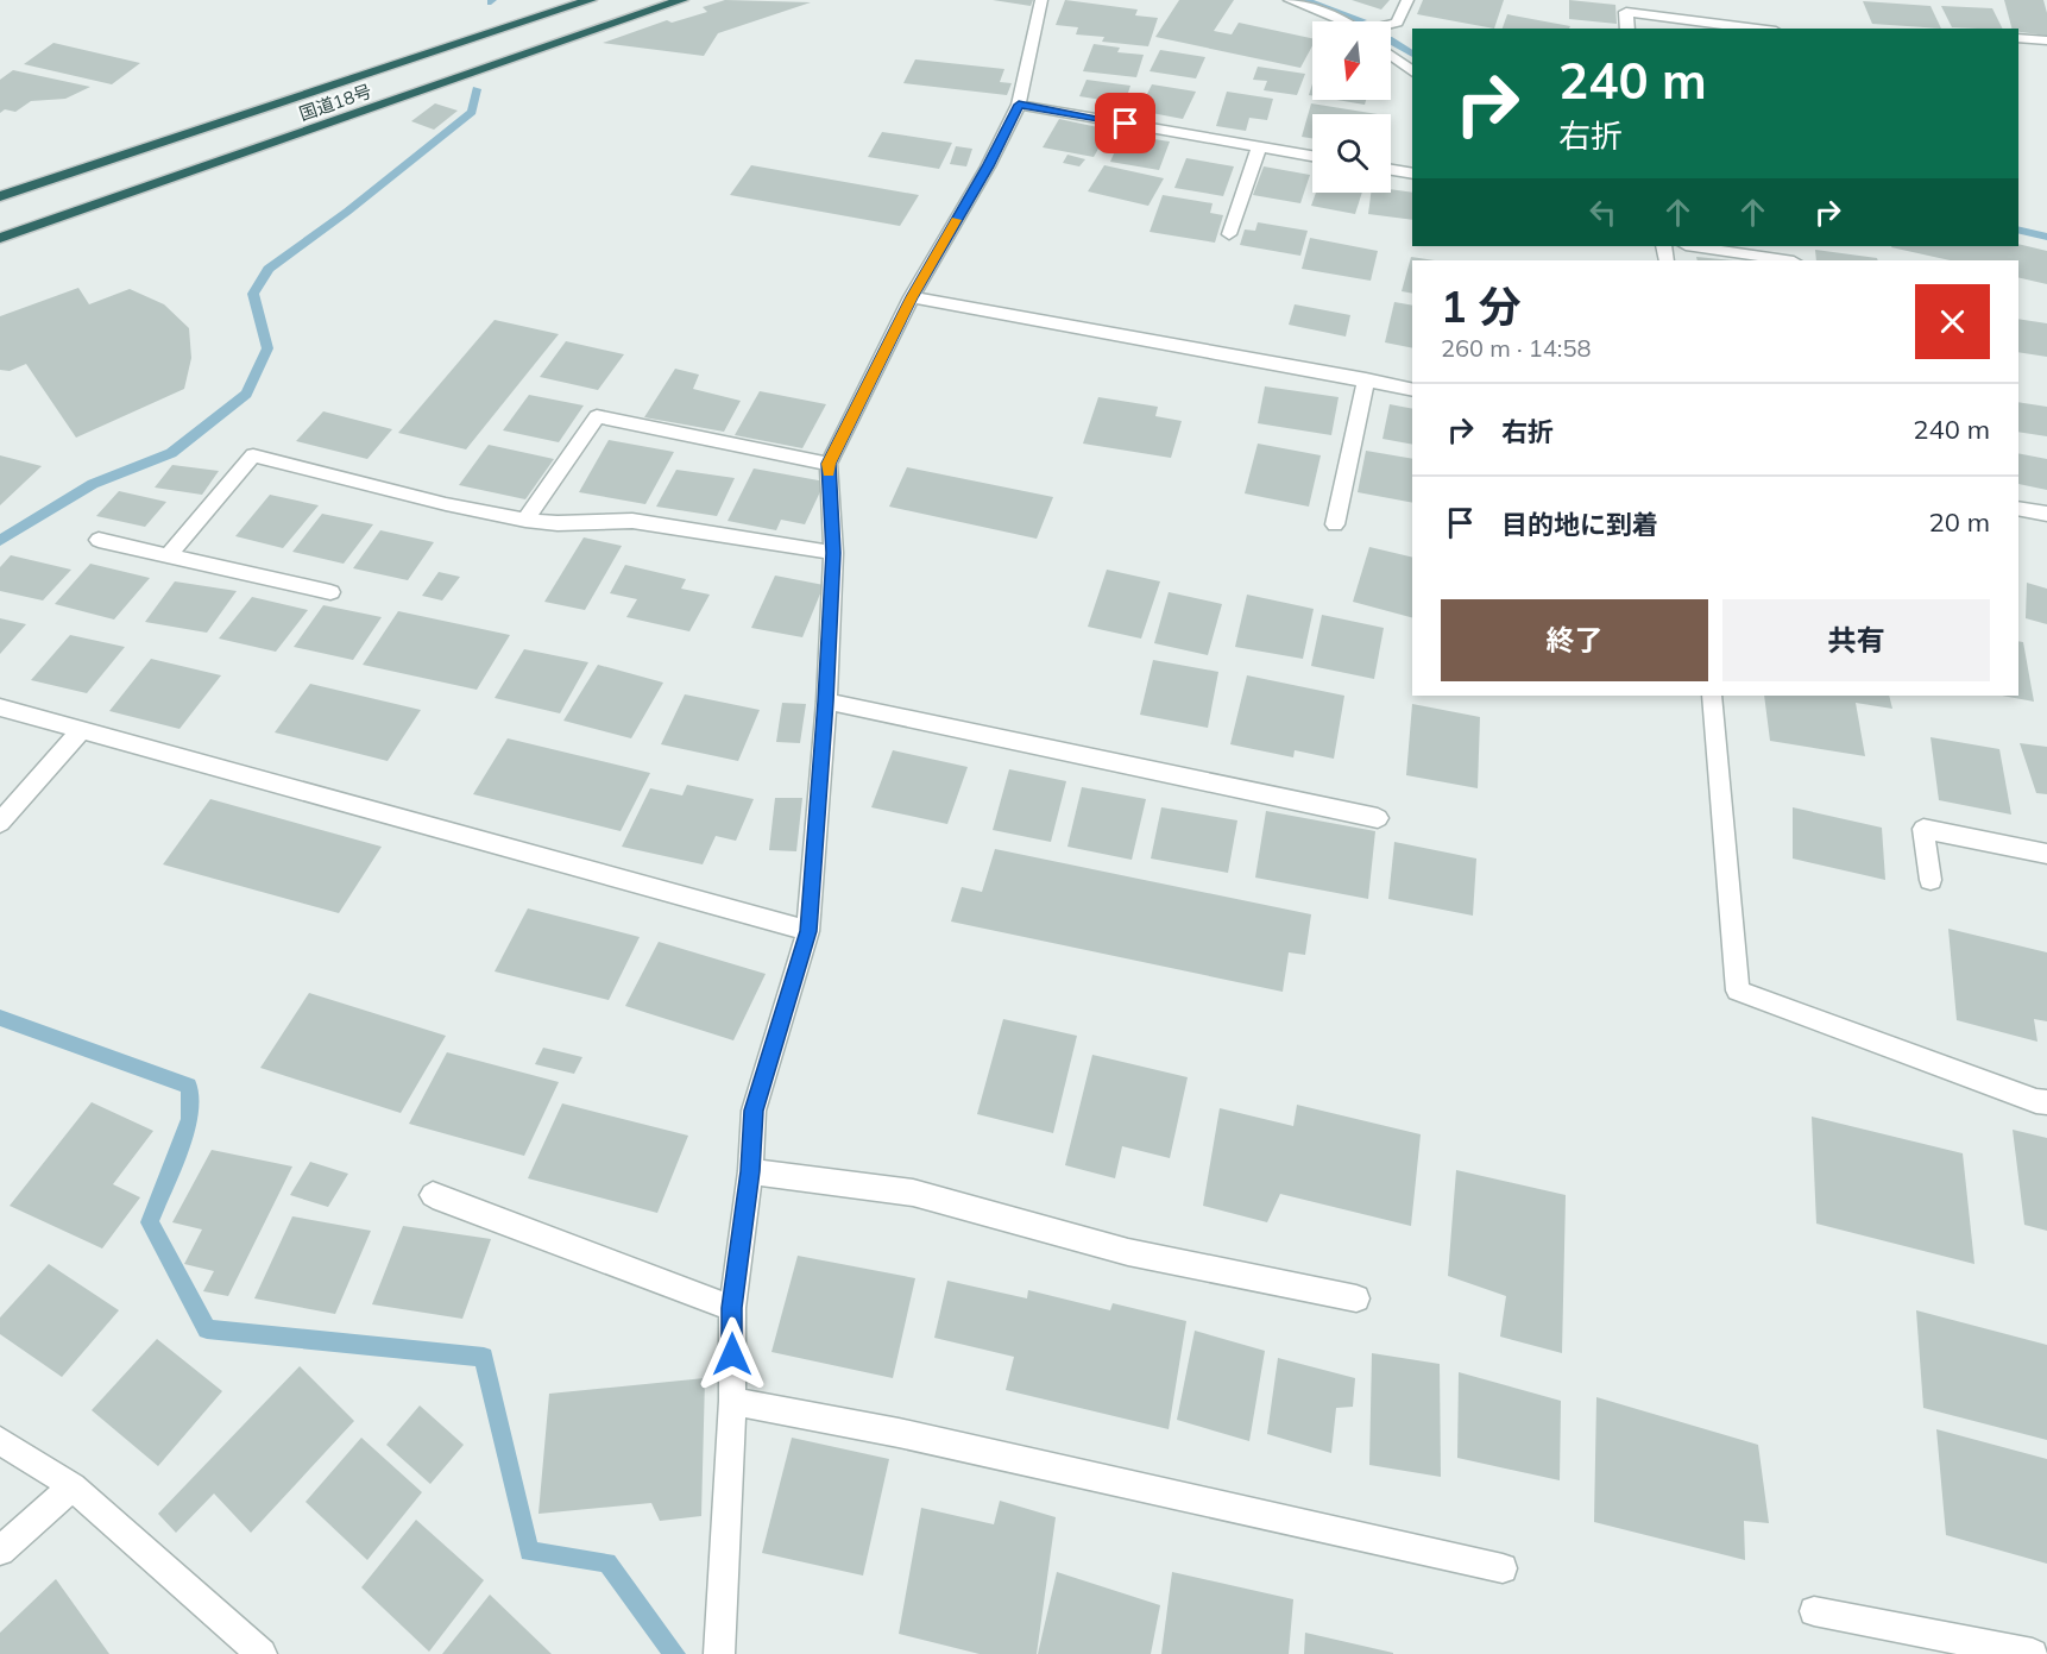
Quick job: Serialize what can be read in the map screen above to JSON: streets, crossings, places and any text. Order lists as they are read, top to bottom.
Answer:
{
  "streets": {
    "highway": ["国道18号"]
  },
  "north": "bottom",
  "page": {
    "turn": ["240 m", "右折"],
    "heading": ["1 分", "260 m · 14:58"],
    "list": [
      {
        "name": "右折",
        "value": "240 m"
      },
      {
        "name": "目的地に到着",
        "value": "20 m"
      }
    ],
    "buttons": ["終了", "共有"]
  }
}
